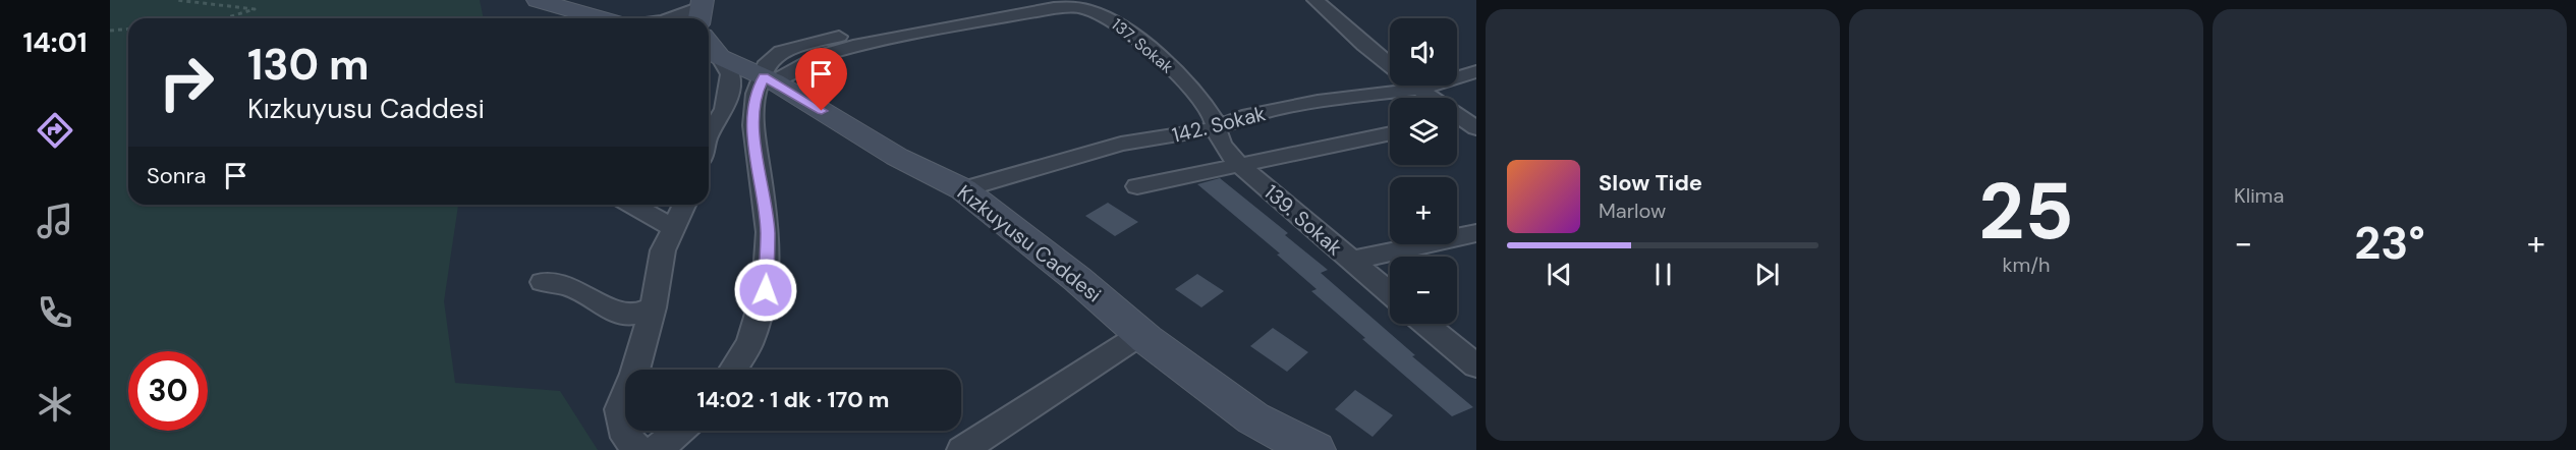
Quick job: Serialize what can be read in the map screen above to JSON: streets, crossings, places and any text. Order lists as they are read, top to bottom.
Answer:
{
  "streets": {
    "street": [
      "137. Sokak",
      "142. Sokak",
      "139. Sokak",
      "Kızkuyusu Caddesi"
    ]
  },
  "crossings": [
    ["137. Sokak", "142. Sokak"],
    ["137. Sokak", "139. Sokak"],
    ["137. Sokak", "Kızkuyusu Caddesi"],
    ["142. Sokak", "139. Sokak"],
    ["142. Sokak", "Kızkuyusu Caddesi"]
  ],
  "page": {
    "tabs": "14:01",
    "tile": [
      ["25", "km/h"],
      "Klima"
    ],
    "map_buttons": ["+", "−"],
    "turn": ["130 m", "Kızkuyusu Caddesi"],
    "then": "Sonra",
    "song": ["Slow Tide", "Marlow"],
    "heat": ["−", "23°", "+"],
    "limit": "30",
    "trip": "14:02 · 1 dk · 170 m"
  }
}
